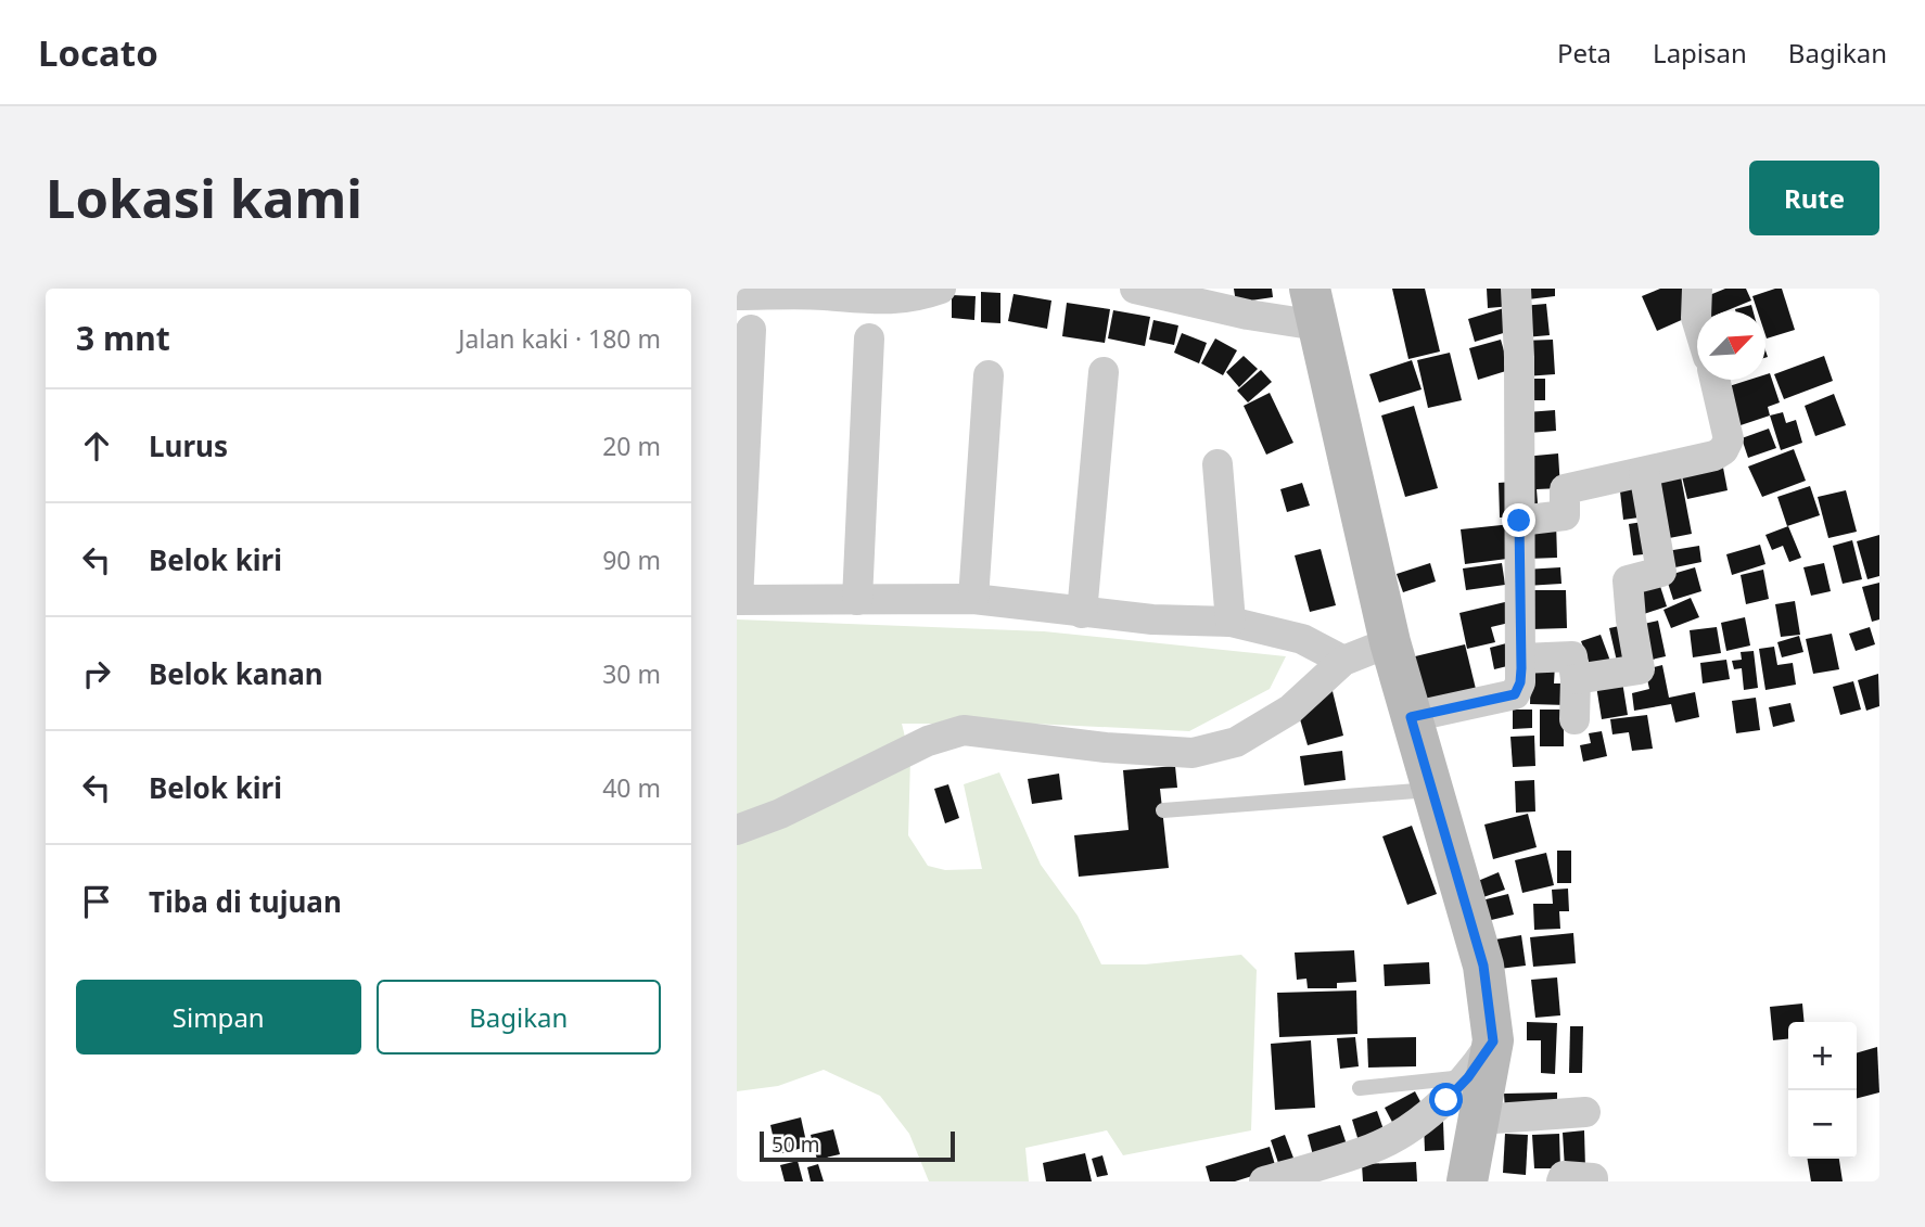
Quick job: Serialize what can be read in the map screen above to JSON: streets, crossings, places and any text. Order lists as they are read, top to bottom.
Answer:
{
  "scale_bar": "50 m",
  "north": "top right",
  "page": {
    "header": "Locato",
    "nav": ["Peta", "Lapisan", "Bagikan"],
    "buttons": [
      "Rute",
      ["Simpan", "Bagikan"]
    ],
    "title": "Lokasi kami",
    "heading": ["3 mnt", "Jalan kaki · 180 m"],
    "list": [
      ["Lurus", "20 m"],
      ["Belok kiri", "90 m"],
      ["Belok kanan", "30 m"],
      ["Belok kiri", "40 m"],
      "Tiba di tujuan"
    ],
    "map_buttons": ["+", "−"],
    "scale": "50 m"
  }
}
